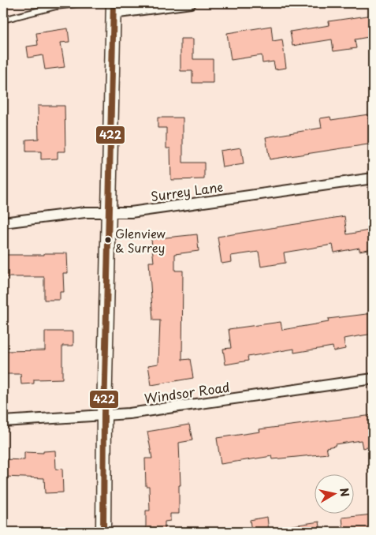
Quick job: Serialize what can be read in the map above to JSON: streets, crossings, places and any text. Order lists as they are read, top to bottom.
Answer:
{
  "streets": {
    "street": ["Surrey Lane", "Windsor Road"]
  },
  "places": ["Glenview & Surrey"],
  "lines": ["transit line 422"],
  "north": "right"
}
